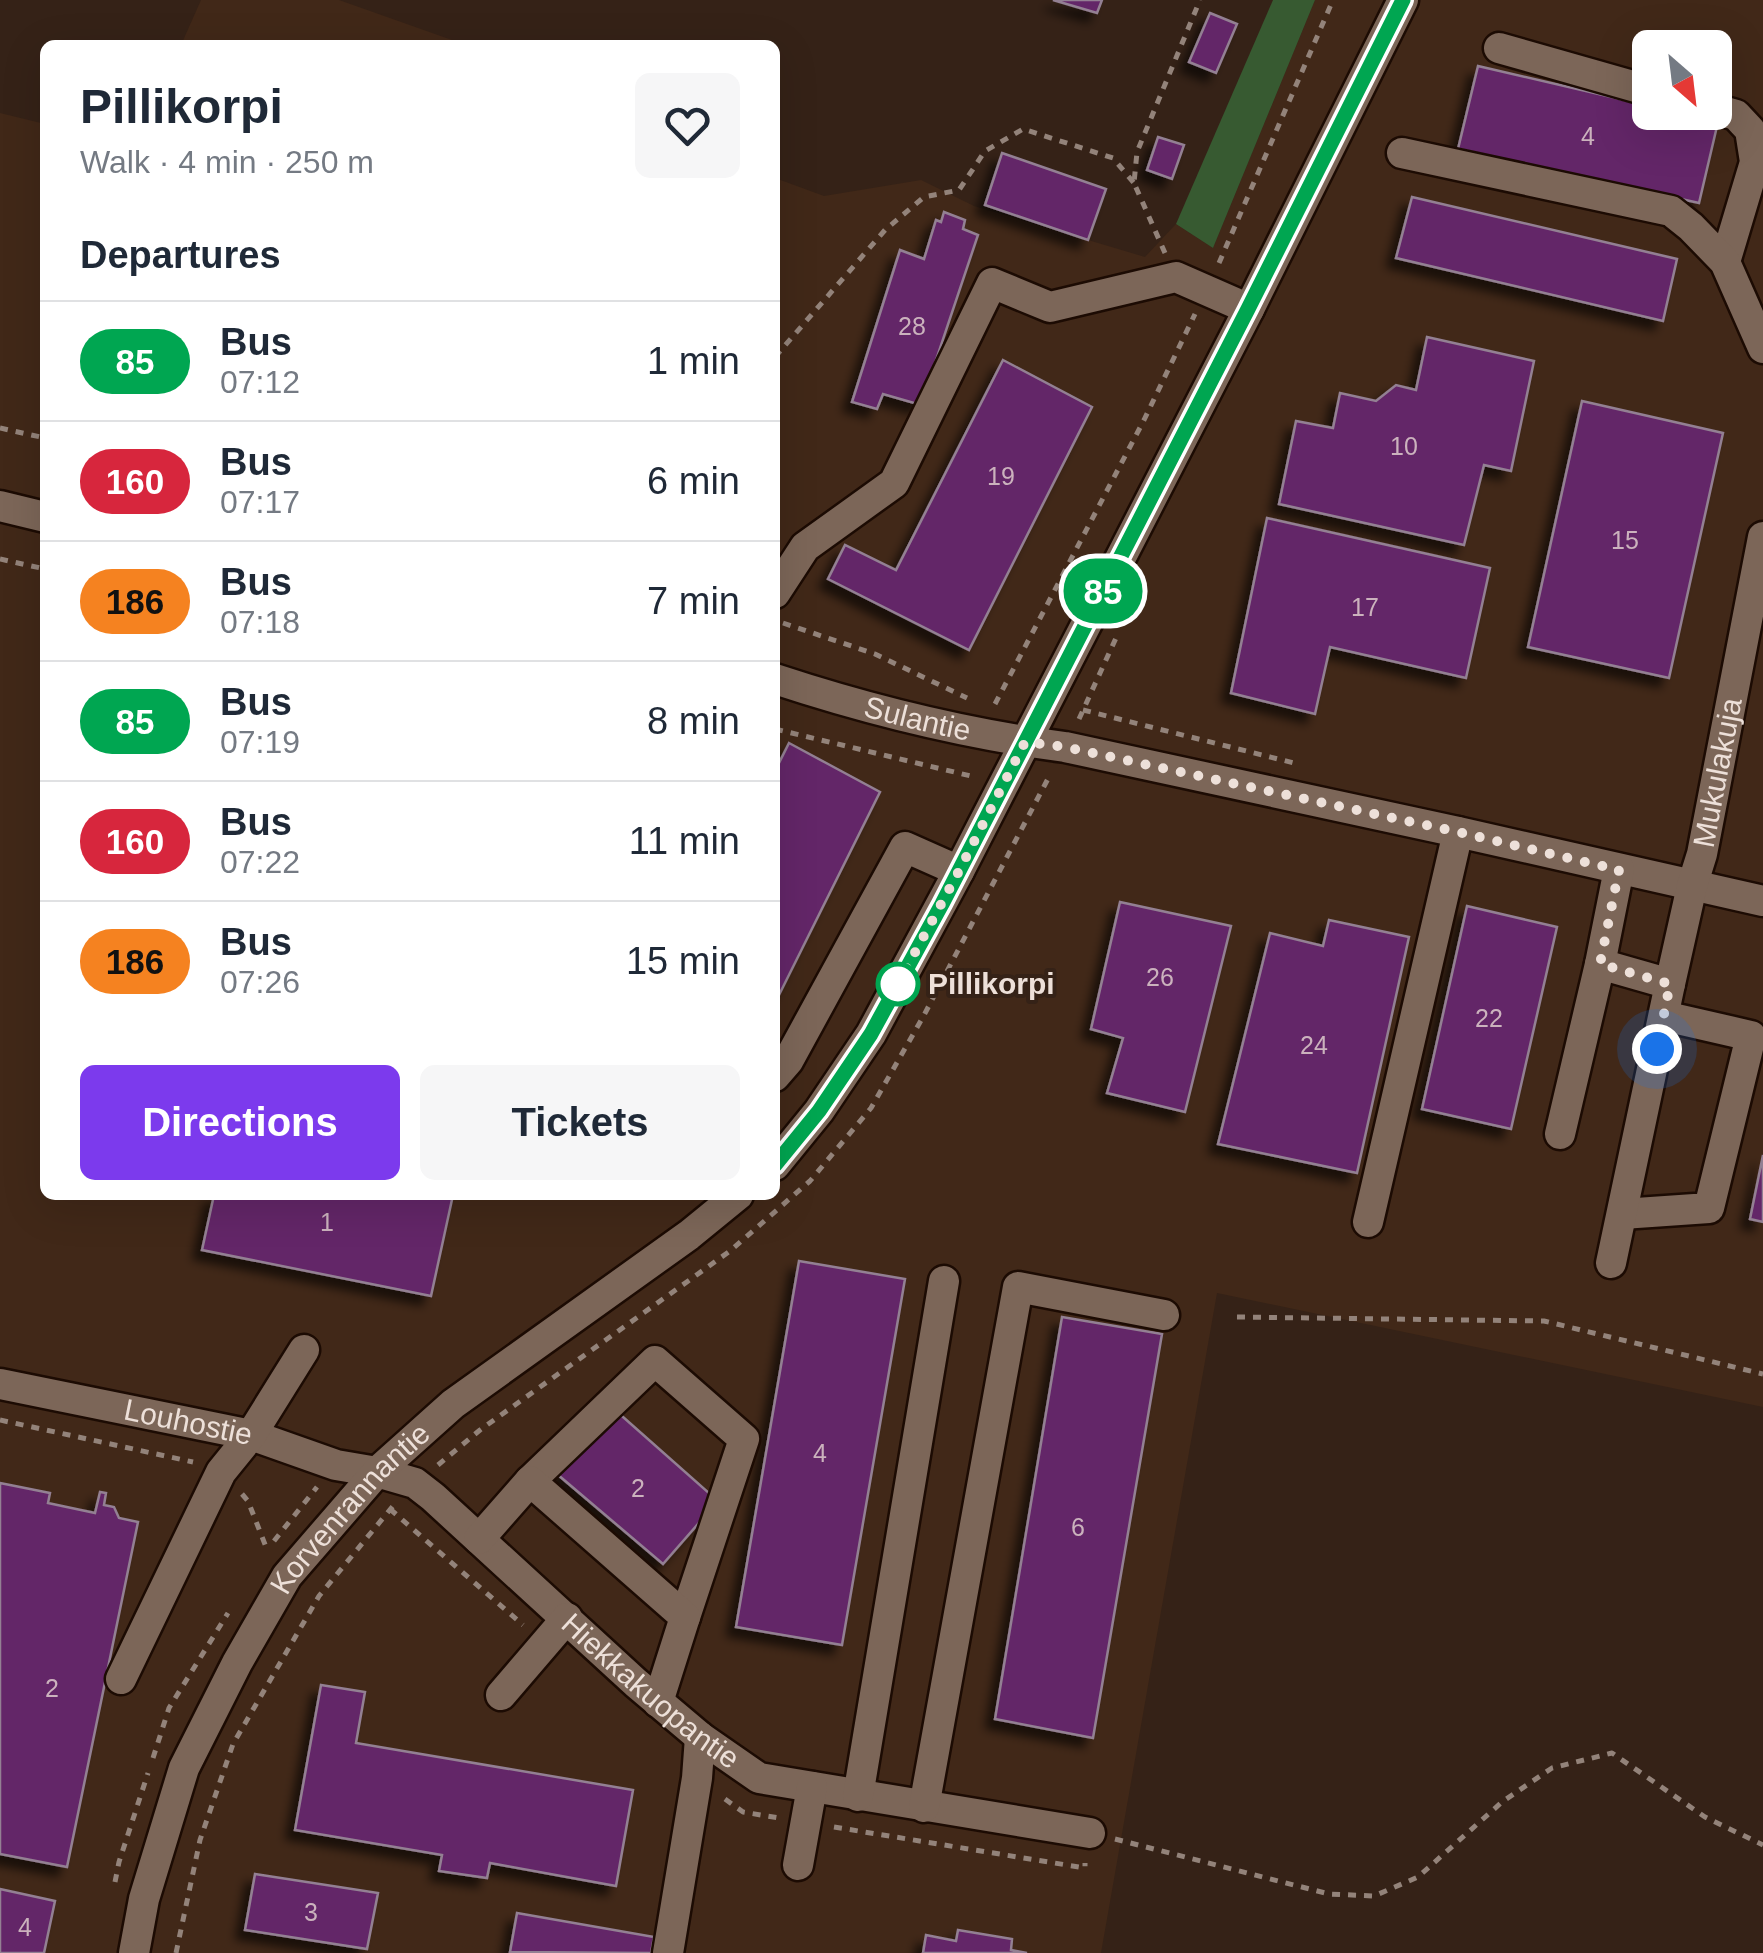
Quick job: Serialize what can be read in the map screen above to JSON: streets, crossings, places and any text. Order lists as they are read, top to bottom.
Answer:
{
  "streets": {
    "street": [
      "Sulantie",
      "Mukulakuja",
      "Louhostie",
      "Korvenrannantie",
      "Hiekkakuopantie"
    ]
  },
  "crossings": [
    ["Sulantie", "Mukulakuja"],
    ["Louhostie", "Korvenrannantie"],
    ["Louhostie", "Hiekkakuopantie"],
    ["Korvenrannantie", "Hiekkakuopantie"]
  ],
  "places": ["Pillikorpi"],
  "lines": ["bus line 85"],
  "house_numbers": [
    "4",
    "28",
    "10",
    "19",
    "15",
    "17",
    "26",
    "22",
    "24",
    "1",
    "4",
    "2",
    "6",
    "2",
    "3",
    "4"
  ],
  "north": "bottom right",
  "page": {
    "on_map": "85",
    "heading": [
      ["Pillikorpi", "Walk · 4 min · 250 m"],
      "Departures"
    ],
    "list": [
      {
        "mark": "85",
        "name": "Bus",
        "note": "07:12",
        "value": "1 min"
      },
      {
        "mark": "160",
        "name": "Bus",
        "note": "07:17",
        "value": "6 min"
      },
      {
        "mark": "186",
        "name": "Bus",
        "note": "07:18",
        "value": "7 min"
      },
      {
        "mark": "85",
        "name": "Bus",
        "note": "07:19",
        "value": "8 min"
      },
      {
        "mark": "160",
        "name": "Bus",
        "note": "07:22",
        "value": "11 min"
      },
      {
        "mark": "186",
        "name": "Bus",
        "note": "07:26",
        "value": "15 min"
      }
    ],
    "buttons": ["Directions", "Tickets"]
  }
}
